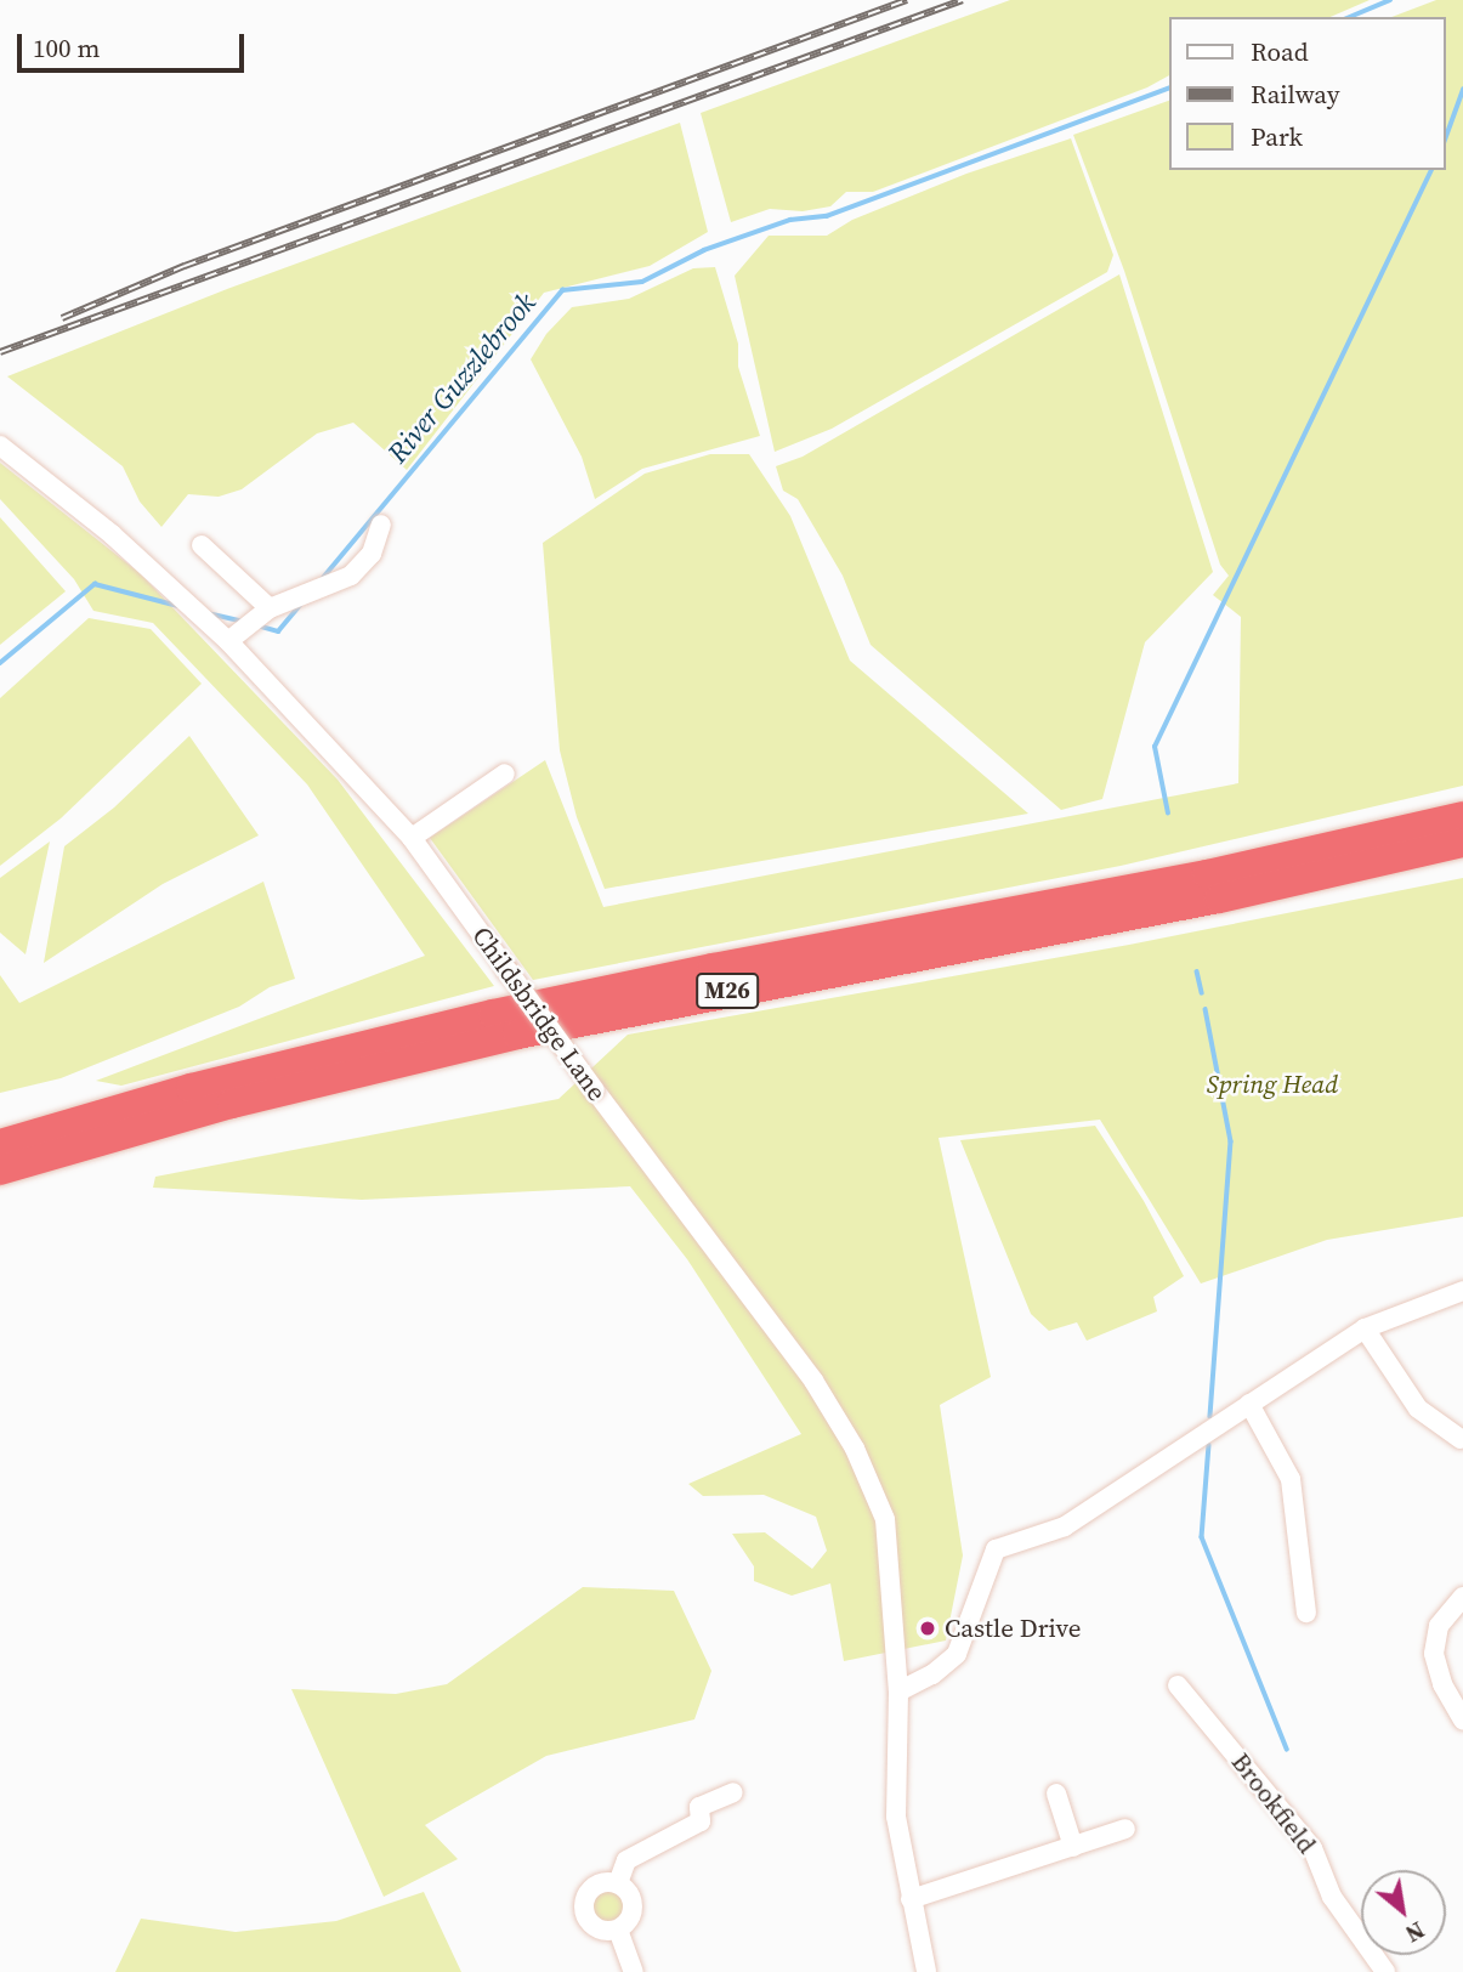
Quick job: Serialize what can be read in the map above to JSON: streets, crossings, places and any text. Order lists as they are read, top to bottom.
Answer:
{
  "streets": {
    "highway": ["M26"],
    "street": ["Childsbridge Lane", "Brookfield"]
  },
  "water": ["River Guzzlebrook"],
  "parks": ["Spring Head"],
  "places": ["Castle Drive"],
  "legend": ["Road", "Railway", "Park"],
  "scale_bar": "100 m",
  "north": "bottom right"
}
